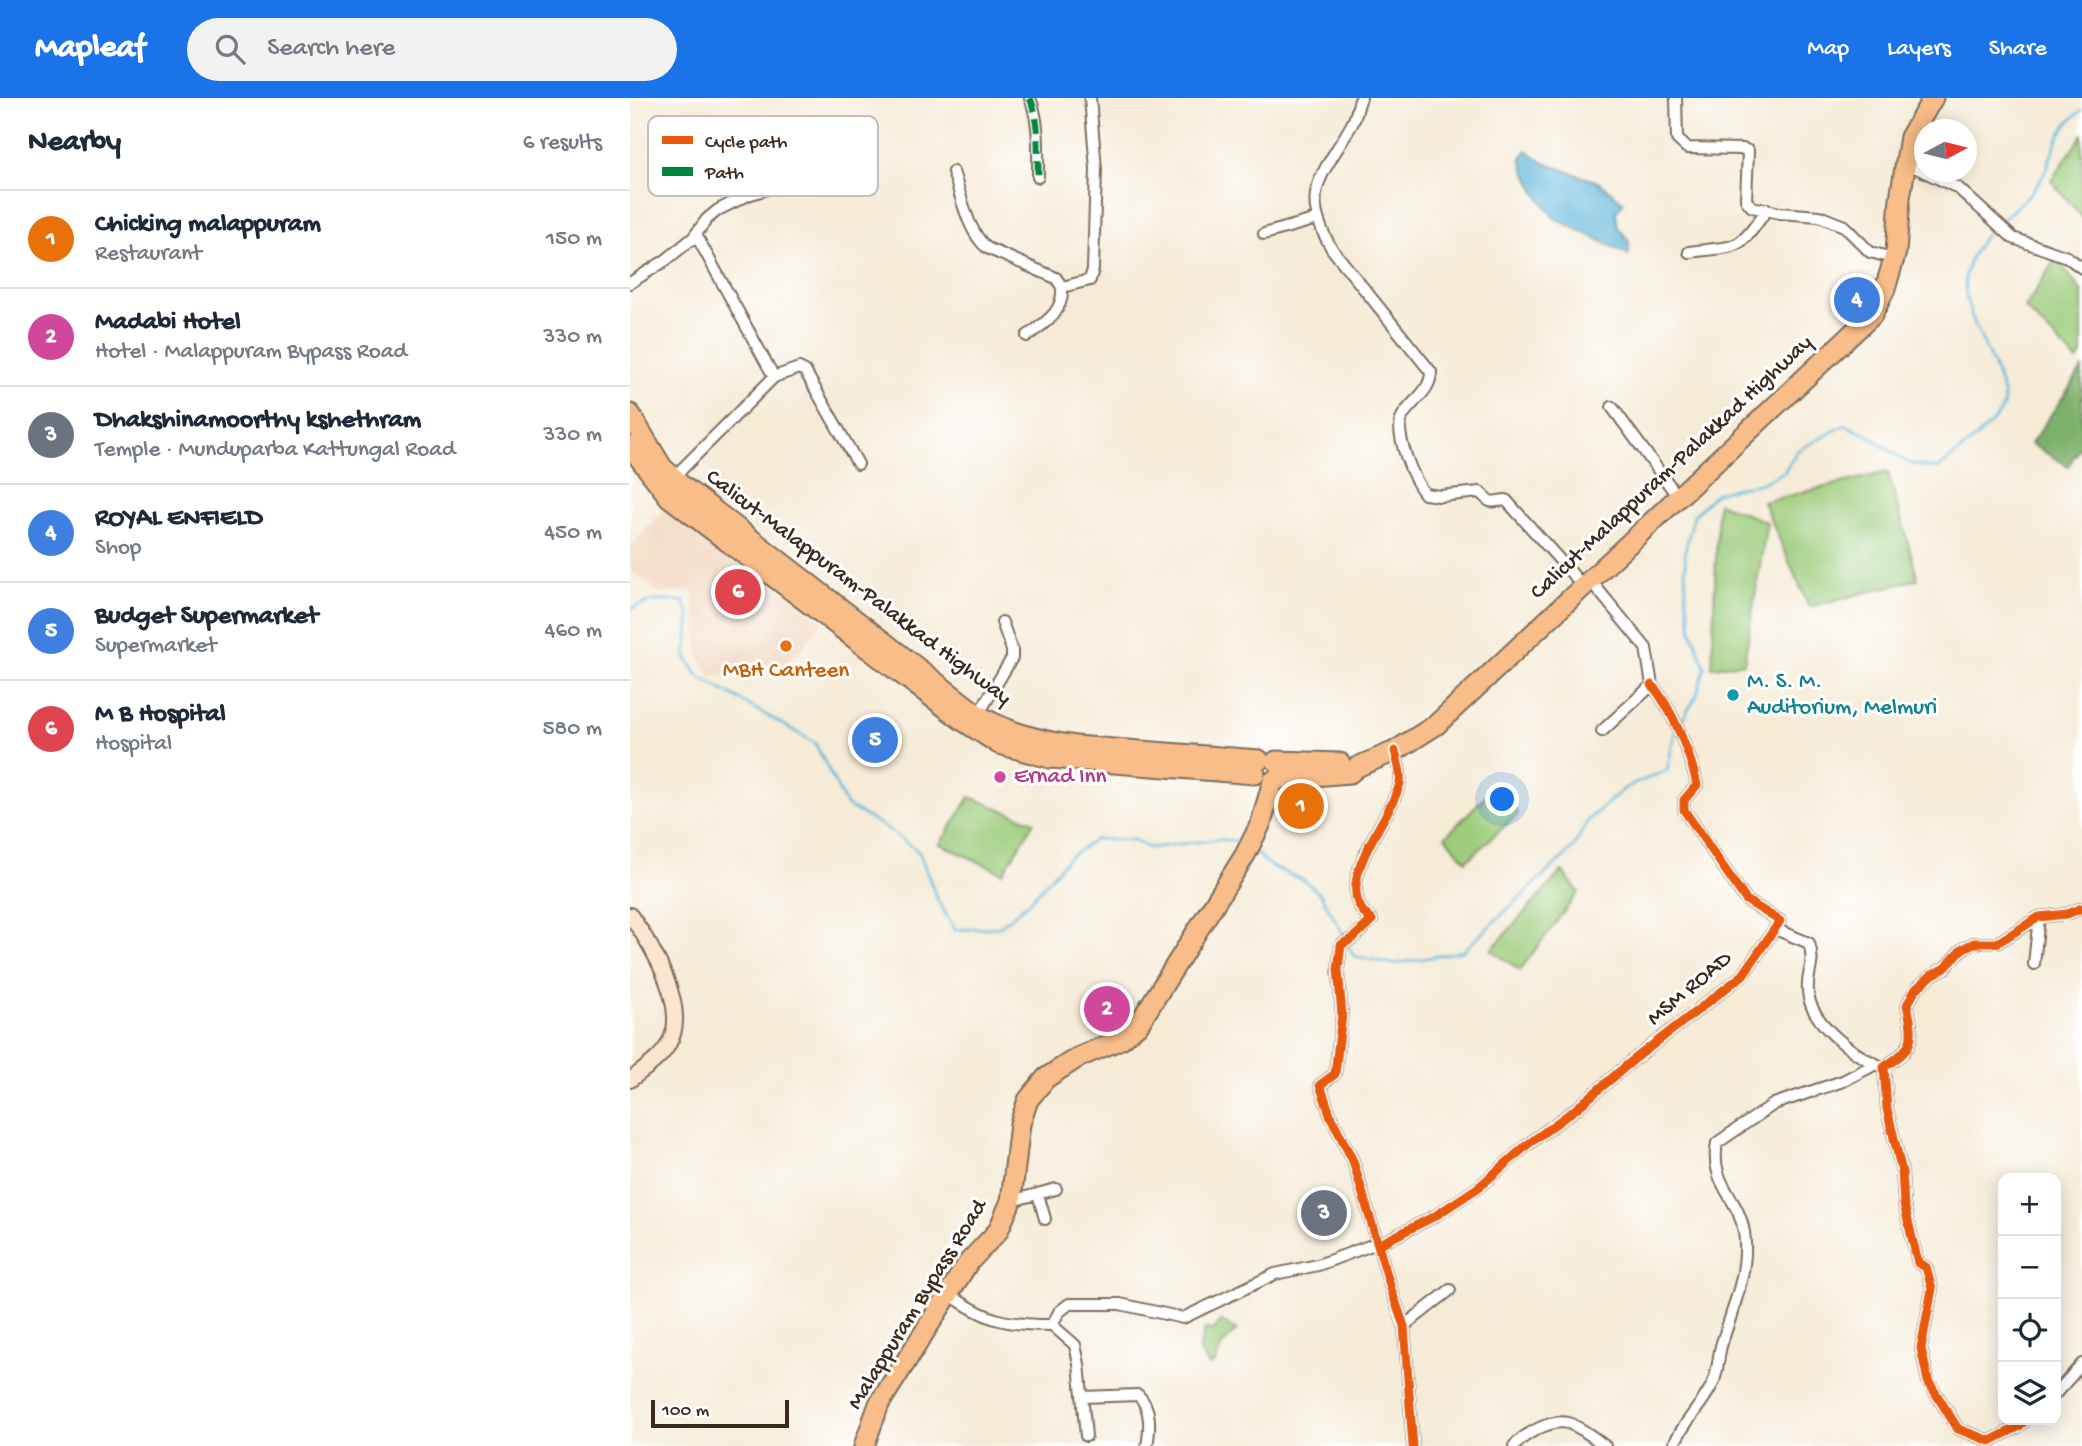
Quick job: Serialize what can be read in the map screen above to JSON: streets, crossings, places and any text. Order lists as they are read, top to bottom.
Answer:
{
  "streets": {
    "highway": ["Calicut-Malappuram-Palakkad Highway", "Malappuram Bypass Road"],
    "street": ["MSM ROAD"]
  },
  "crossings": [
    ["Calicut-Malappuram-Palakkad Highway", "Malappuram Bypass Road"]
  ],
  "places": ["MBH Canteen", "M. S. M. Auditorium, Melmuri", "Ernad Inn"],
  "legend": ["Cycle path", "Path"],
  "scale_bar": "100 m",
  "north": "right",
  "page": {
    "header": "Mapleaf",
    "search": "Search here",
    "nav": ["Map", "Layers", "Share"],
    "heading": ["Nearby", "6 results"],
    "list": [
      {
        "mark": "1",
        "name": "Chicking malappuram",
        "note": "Restaurant",
        "value": "150 m"
      },
      {
        "mark": "2",
        "name": "Madabi Hotel",
        "note": "Hotel · Malappuram Bypass Road",
        "value": "330 m"
      },
      {
        "mark": "3",
        "name": "Dhakshinamoorthy kshethram",
        "note": "Temple · Munduparba Kattungal Road",
        "value": "330 m"
      },
      {
        "mark": "4",
        "name": "ROYAL ENFIELD",
        "note": "Shop",
        "value": "450 m"
      },
      {
        "mark": "5",
        "name": "Budget Supermarket",
        "note": "Supermarket",
        "value": "460 m"
      },
      {
        "mark": "6",
        "name": "M B Hospital",
        "note": "Hospital",
        "value": "580 m"
      }
    ],
    "pins": [
      "4",
      "6",
      "5",
      "1",
      "2",
      "3"
    ],
    "map_buttons": ["+", "−"],
    "scale": "100 m"
  }
}
